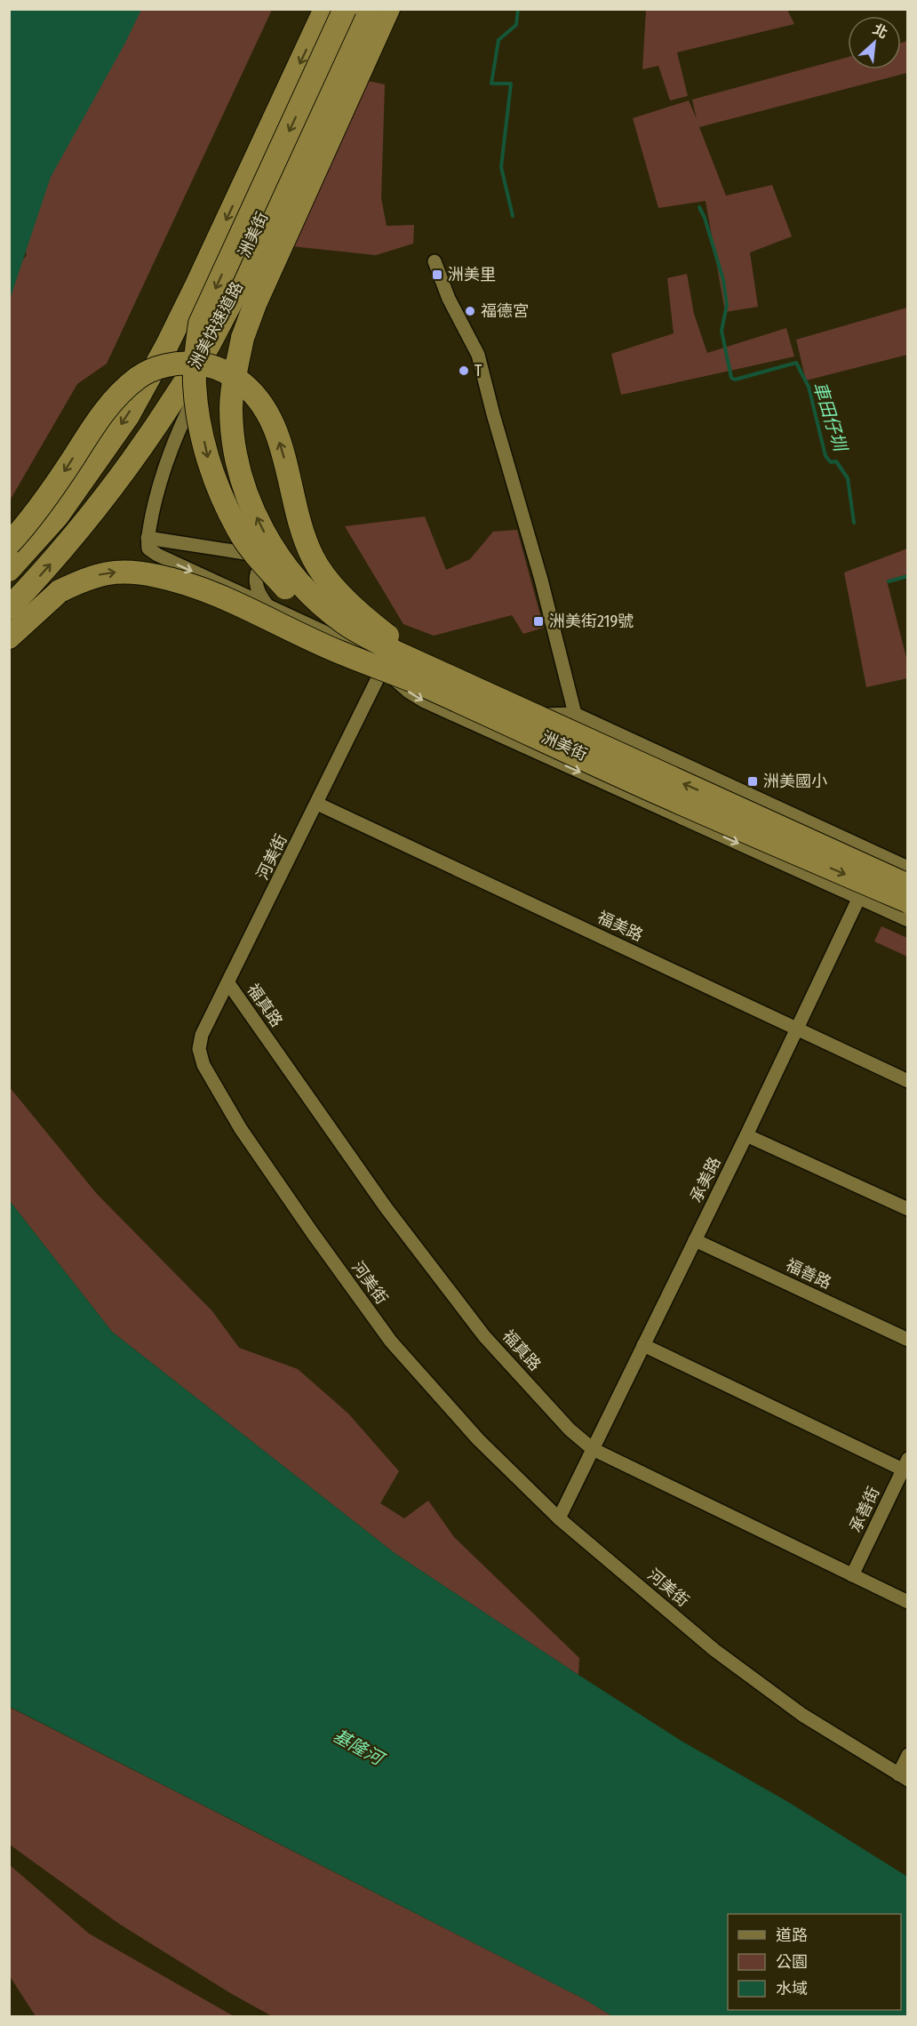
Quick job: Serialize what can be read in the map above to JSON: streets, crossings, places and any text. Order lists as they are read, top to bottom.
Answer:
{
  "streets": {
    "highway": ["洲美快速道路"],
    "street": [
      "洲美街",
      "河美街",
      "福美路",
      "福真路",
      "承美路",
      "福善路",
      "承善街"
    ]
  },
  "crossings": [
    ["洲美街", "河美街"],
    ["洲美街", "承美路"],
    ["河美街", "福美路"],
    ["河美街", "福真路"],
    ["河美街", "承美路"],
    ["福美路", "承美路"],
    ["福真路", "承美路"],
    ["福真路", "承善街"],
    ["承美路", "福善路"]
  ],
  "water": ["車田仔圳", "基隆河"],
  "places": {
    "transit": ["洲美里", "洲美街219號", "洲美國小"],
    "other": ["福德宮", "T"]
  },
  "legend": ["道路", "公園", "水域"],
  "north": "top right"
}
